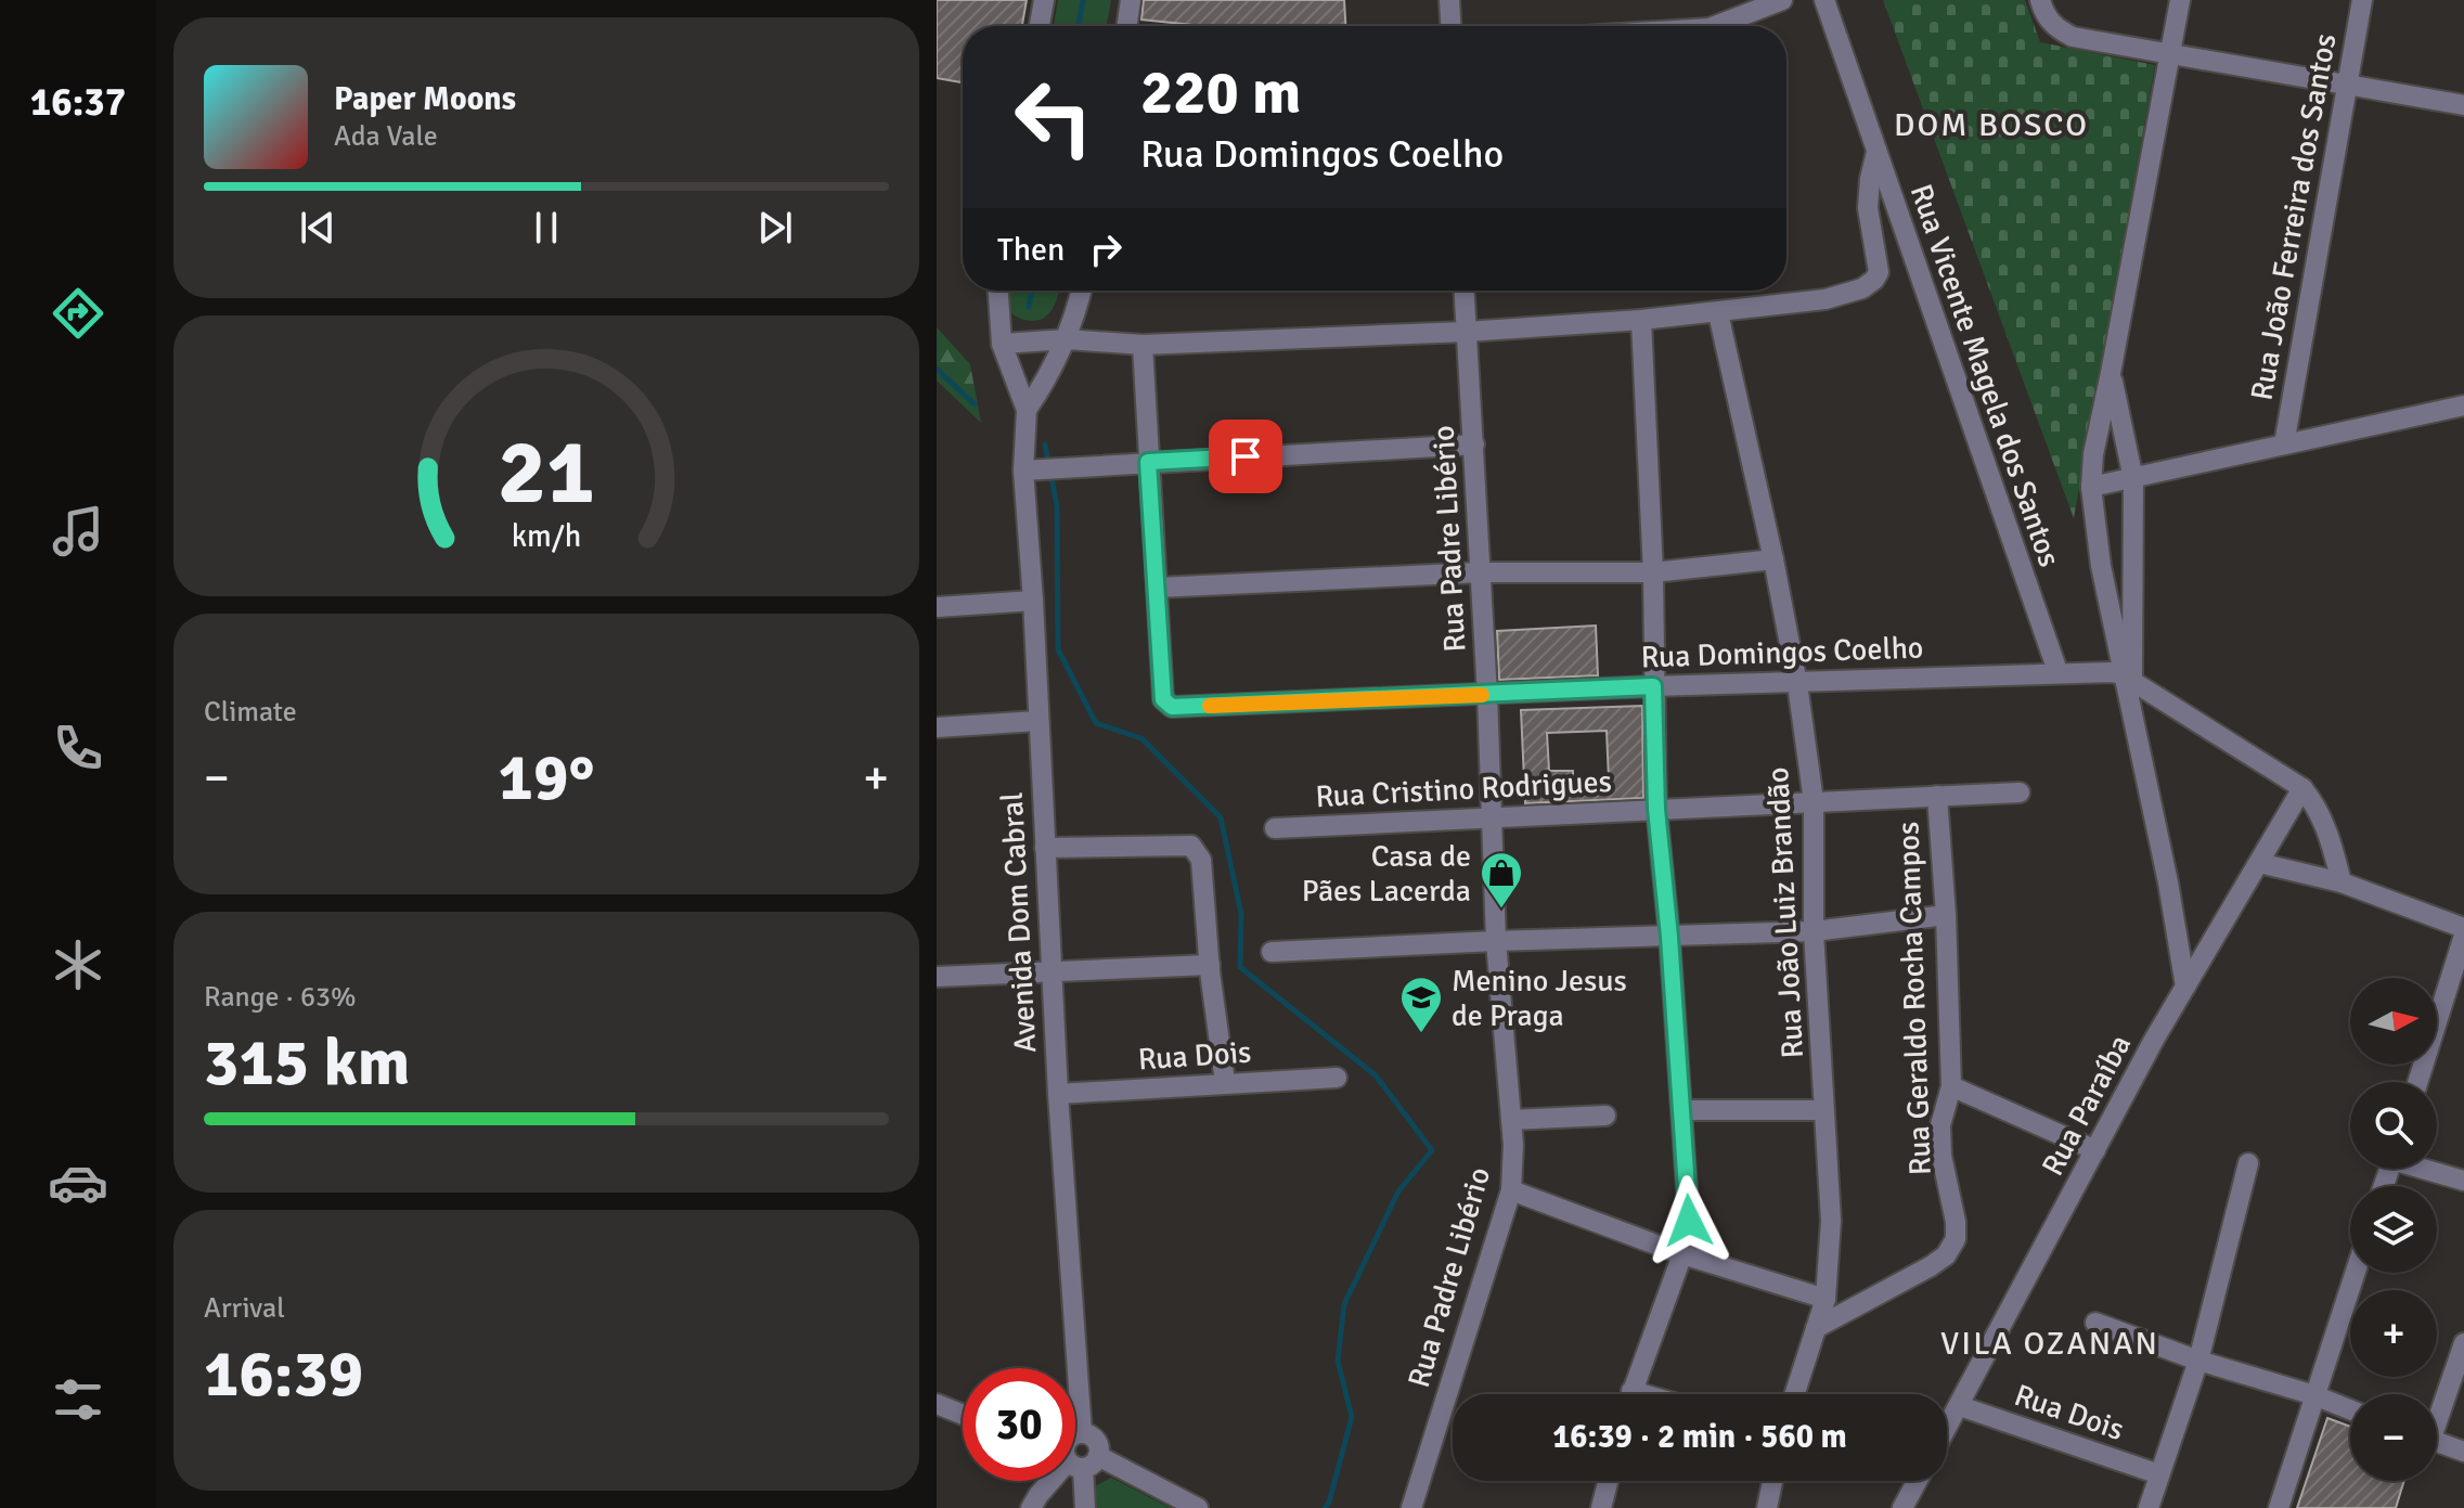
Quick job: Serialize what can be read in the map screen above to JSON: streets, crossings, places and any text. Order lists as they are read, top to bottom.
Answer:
{
  "streets": {
    "street": [
      "Rua João Ferreira dos Santos",
      "Rua Vicente Magela dos Santos",
      "Rua Padre Libério",
      "Rua Domingos Coelho",
      "Rua Cristino Rodrigues",
      "Rua João Luiz Brandão",
      "Avenida Dom Cabral",
      "Rua Geraldo Rocha Campos",
      "Rua Dois",
      "Rua Paraíba"
    ]
  },
  "crossings": [
    ["Rua Vicente Magela dos Santos", "Rua Domingos Coelho"],
    ["Rua Padre Libério", "Rua Domingos Coelho"],
    ["Rua Padre Libério", "Rua Cristino Rodrigues"],
    ["Rua Domingos Coelho", "Rua João Luiz Brandão"],
    ["Rua Cristino Rodrigues", "Rua João Luiz Brandão"],
    ["Rua Cristino Rodrigues", "Rua Geraldo Rocha Campos"],
    ["Rua João Luiz Brandão", "Rua Geraldo Rocha Campos"],
    ["Avenida Dom Cabral", "Rua Dois"],
    ["Rua Dois", "Rua Paraíba"]
  ],
  "districts": ["DOM BOSCO", "VILA OZANAN"],
  "places": {
    "shop": ["Casa de Pães Lacerda"],
    "school or university": ["Menino Jesus de Praga"]
  },
  "north": "right",
  "page": {
    "tabs": "16:37",
    "turn": ["220 m", "Rua Domingos Coelho"],
    "song": ["Paper Moons", "Ada Vale"],
    "then": "Then",
    "tile": [
      "Climate",
      ["Range · 63%", "315 km"],
      ["Arrival", "16:39"]
    ],
    "heat": ["−", "19°", "+"],
    "map_buttons": ["+", "−"],
    "limit": "30",
    "trip": "16:39 · 2 min · 560 m",
    "gauge": ["21", "km/h"]
  }
}
